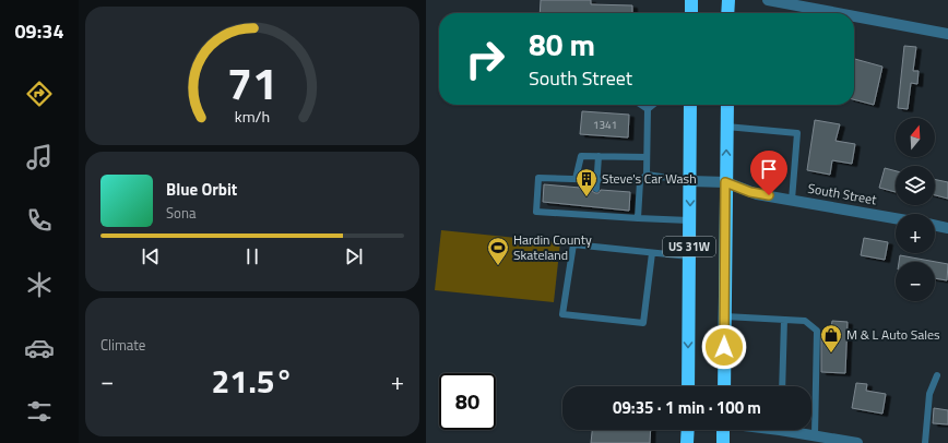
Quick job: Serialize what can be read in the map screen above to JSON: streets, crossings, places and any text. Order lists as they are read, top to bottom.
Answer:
{
  "streets": {
    "highway": ["US 31W"],
    "street": ["South Street"]
  },
  "crossings": [
    ["South Street", "US 31W"]
  ],
  "places": {
    "building": ["Steve's Car Wash"],
    "sports": ["Hardin County Skateland"],
    "shop": ["M & L Auto Sales"]
  },
  "house_numbers": ["1341"],
  "north": "top",
  "page": {
    "tabs": "09:34",
    "turn": ["80 m", "South Street"],
    "map_buttons": ["+", "−"],
    "song": ["Blue Orbit", "Sona"],
    "tile": "Climate",
    "heat": ["−", "21.5°", "+"],
    "limit": "80",
    "trip": "09:35 · 1 min · 100 m",
    "gauge": ["71", "km/h"]
  }
}
